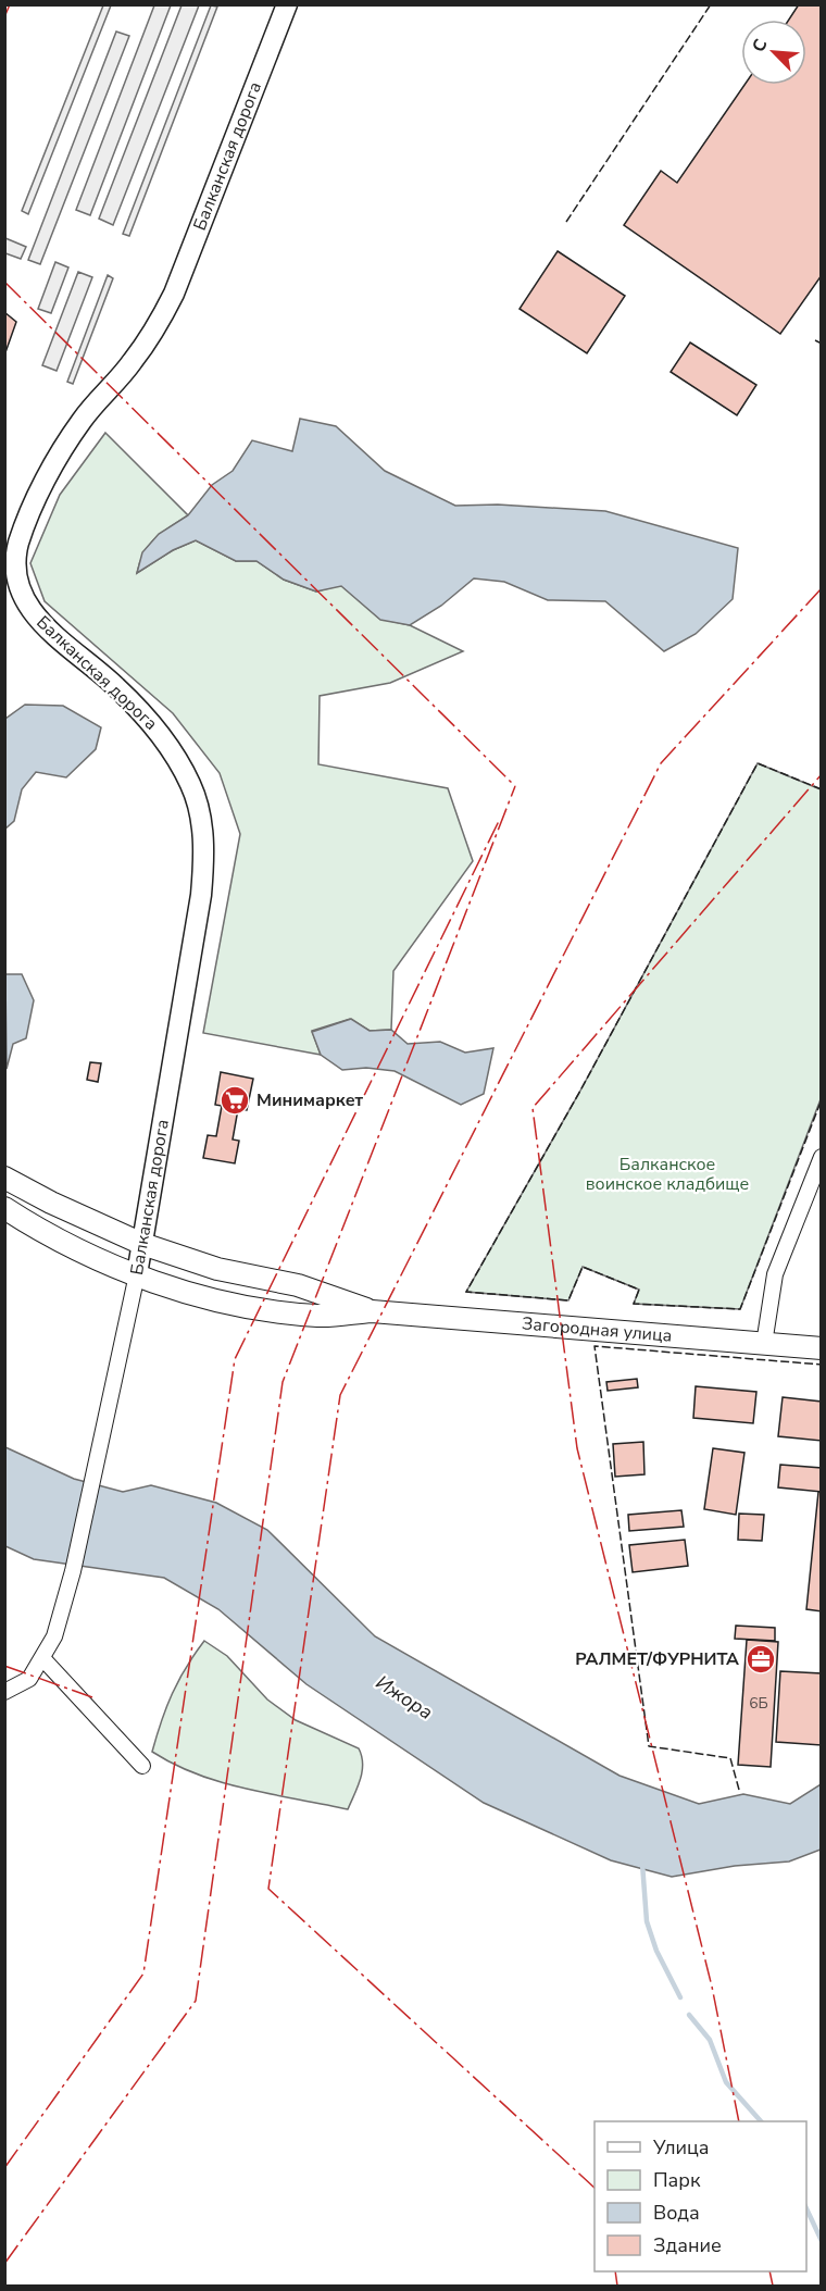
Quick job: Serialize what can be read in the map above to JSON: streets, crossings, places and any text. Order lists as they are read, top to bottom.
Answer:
{
  "streets": {
    "main road": ["Загородная улица"],
    "street": ["Балканская дорога"]
  },
  "crossings": [
    ["Балканская дорога", "Загородная улица"]
  ],
  "water": ["Ижора"],
  "parks": ["Балканское воинское кладбище"],
  "places": {
    "supermarket": ["Минимаркет"],
    "office": ["РАЛМЕТ/ФУРНИТА"]
  },
  "house_numbers": ["6Б"],
  "legend": [
    "Улица",
    "Парк",
    "Вода",
    "Здание"
  ],
  "north": "top left"
}
